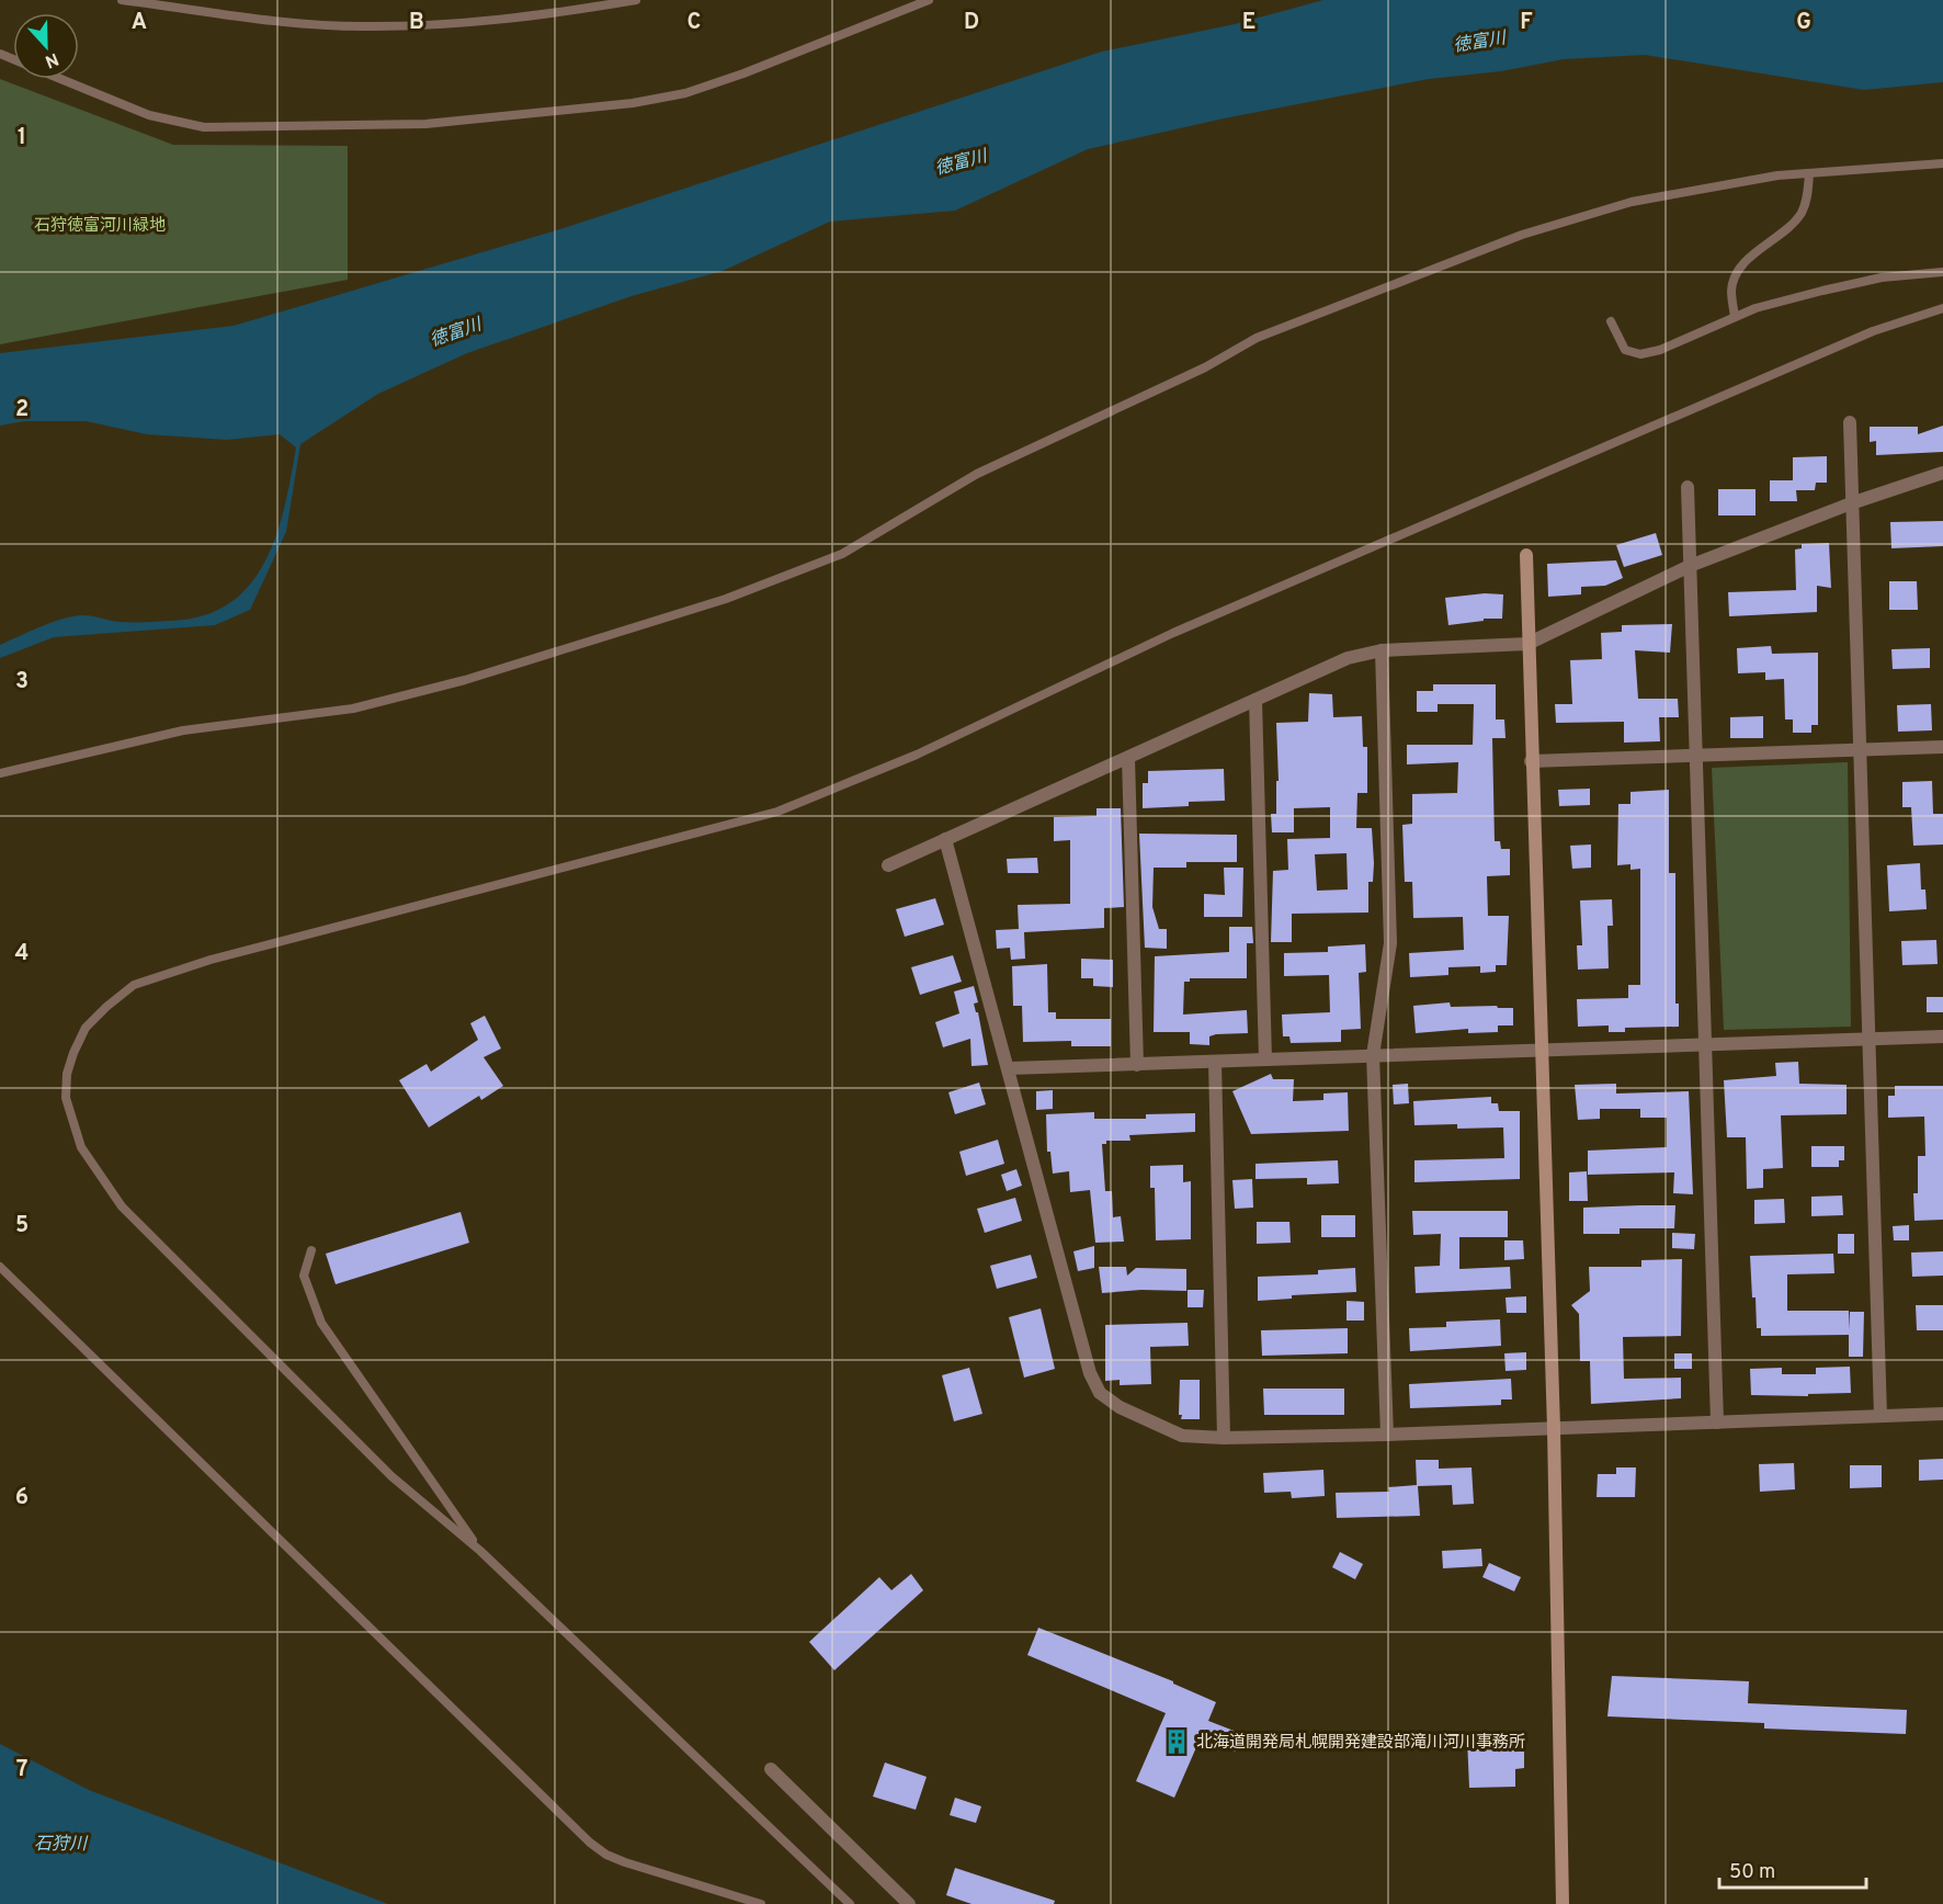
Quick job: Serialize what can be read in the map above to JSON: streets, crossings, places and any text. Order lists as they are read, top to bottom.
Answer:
{
  "water": ["徳富川", "石狩川"],
  "parks": ["石狩徳富河川緑地"],
  "places": {
    "building": ["北海道開発局札幌開発建設部滝川河川事務所"]
  },
  "scale_bar": "50 m",
  "north": "bottom",
  "grid": {
    "columns": [
      "A",
      "B",
      "C",
      "D",
      "E",
      "F",
      "G"
    ],
    "rows": [
      "1",
      "2",
      "3",
      "4",
      "5",
      "6",
      "7"
    ]
  }
}
